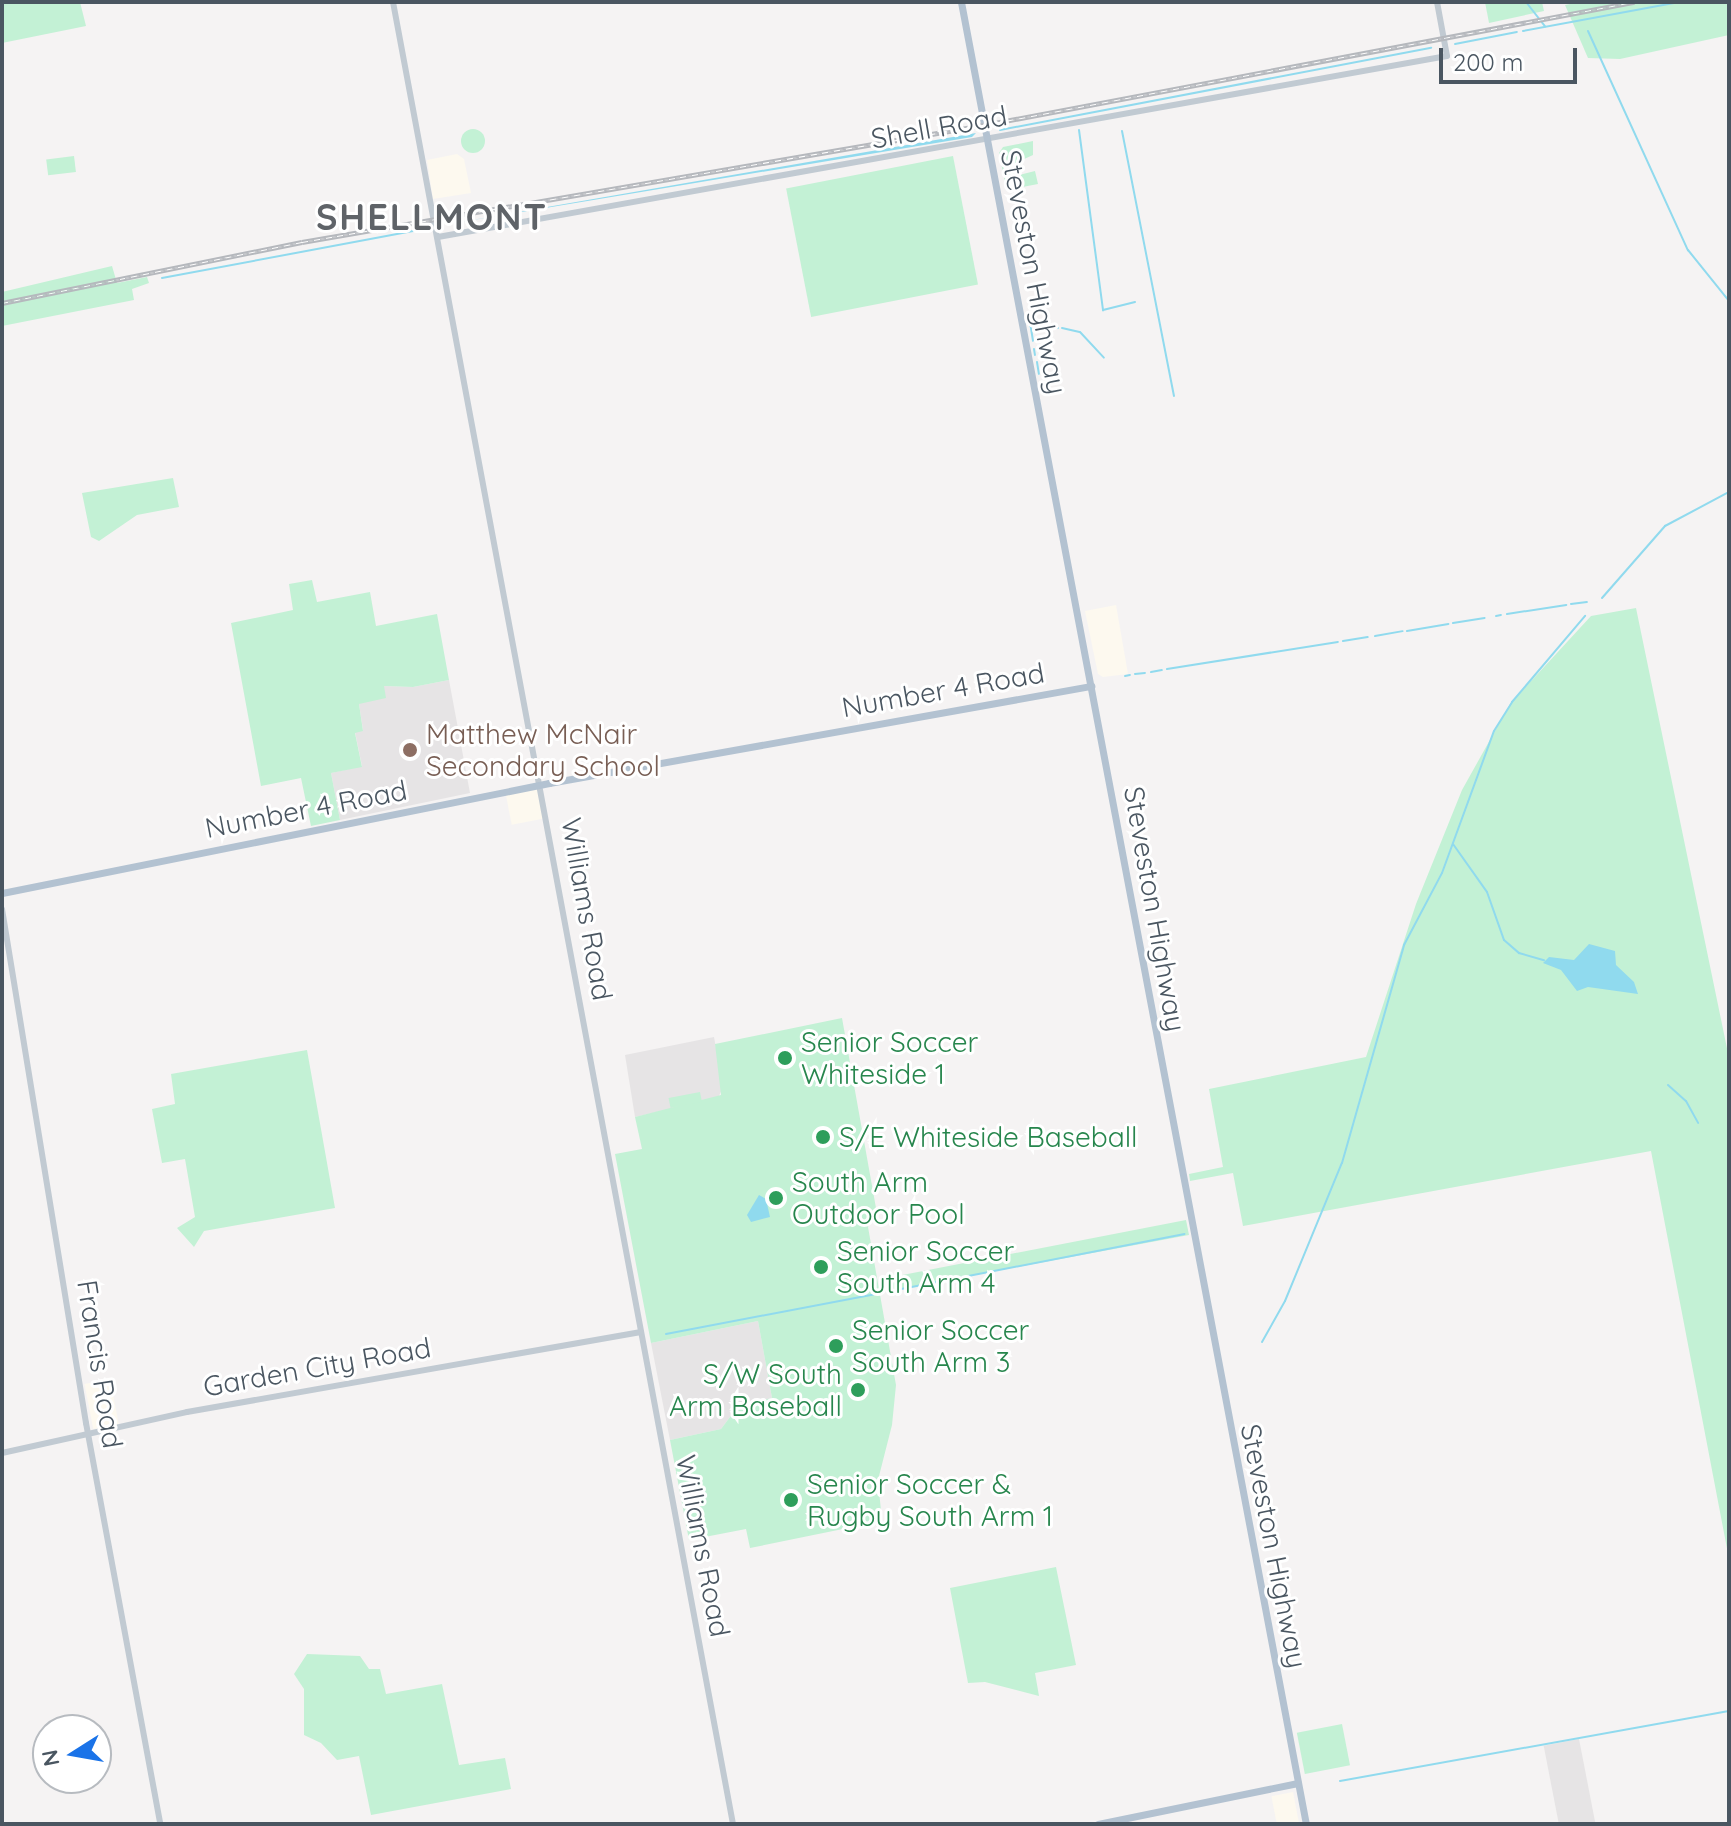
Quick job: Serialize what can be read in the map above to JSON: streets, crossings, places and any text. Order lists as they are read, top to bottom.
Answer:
{
  "streets": {
    "main road": ["Steveston Highway", "Number 4 Road"],
    "street": [
      "Shell Road",
      "Williams Road",
      "Francis Road",
      "Garden City Road"
    ]
  },
  "crossings": [
    ["Shell Road", "Steveston Highway"],
    ["Shell Road", "Williams Road"],
    ["Steveston Highway", "Number 4 Road"],
    ["Number 4 Road", "Williams Road"],
    ["Williams Road", "Garden City Road"],
    ["Francis Road", "Garden City Road"]
  ],
  "districts": ["SHELLMONT"],
  "places": [
    "Matthew McNair Secondary School",
    "Senior Soccer Whiteside 1",
    "S/E Whiteside Baseball",
    "South Arm Outdoor Pool",
    "Senior Soccer South Arm 4",
    "Senior Soccer South Arm 3",
    "S/W South Arm Baseball",
    "Senior Soccer & Rugby South Arm 1"
  ],
  "scale_bar": "200 m",
  "north": "left"
}
